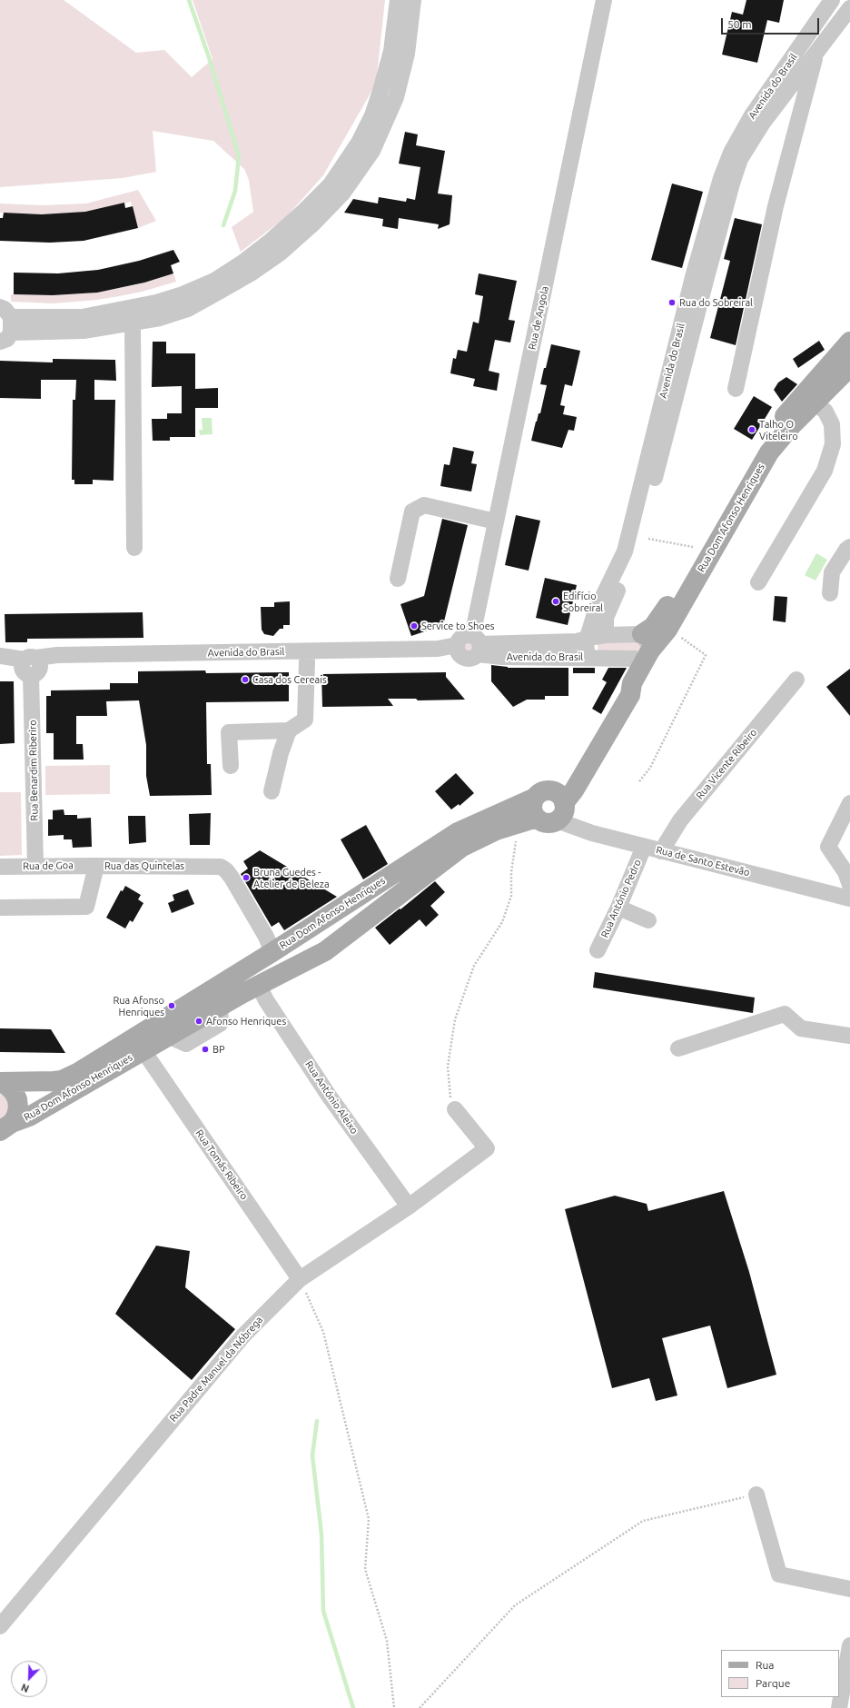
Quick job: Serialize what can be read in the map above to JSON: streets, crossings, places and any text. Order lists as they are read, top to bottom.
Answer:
{
  "streets": {
    "main road": ["Rua Dom Afonso Henriques"],
    "street": [
      "Avenida do Brasil",
      "Rua de Angola",
      "Rua Vicente Ribeiro",
      "Rua Benardim Riberiro",
      "Rua de Santo Estevão",
      "Rua de Goa",
      "Rua das Quintelas",
      "Rua António Pedro",
      "Rua António Aleixo",
      "Rua Tomás Ribeiro",
      "Rua Padre Manuel da Nóbrega"
    ]
  },
  "crossings": [
    ["Avenida do Brasil", "Rua de Angola"],
    ["Avenida do Brasil", "Rua Dom Afonso Henriques"],
    ["Avenida do Brasil", "Rua Benardim Riberiro"],
    ["Rua Dom Afonso Henriques", "Rua de Santo Estevão"],
    ["Rua Dom Afonso Henriques", "Rua das Quintelas"],
    ["Rua Dom Afonso Henriques", "Rua António Aleixo"],
    ["Rua Dom Afonso Henriques", "Rua Tomás Ribeiro"],
    ["Rua Vicente Ribeiro", "Rua de Santo Estevão"],
    ["Rua Benardim Riberiro", "Rua de Goa"],
    ["Rua de Santo Estevão", "Rua António Pedro"],
    ["Rua de Goa", "Rua das Quintelas"],
    ["Rua António Aleixo", "Rua Padre Manuel da Nóbrega"],
    ["Rua Tomás Ribeiro", "Rua Padre Manuel da Nóbrega"]
  ],
  "places": [
    "Rua do Sobreiral",
    "Talho O Viteleiro",
    "Edifício Sobreiral",
    "Service to Shoes",
    "Casa dos Cereais",
    "Bruna Guedes - Atelier de Beleza",
    "Rua Afonso Henriques",
    "Afonso Henriques",
    "BP"
  ],
  "legend": ["Rua", "Parque"],
  "scale_bar": "50 m",
  "north": "bottom left"
}
